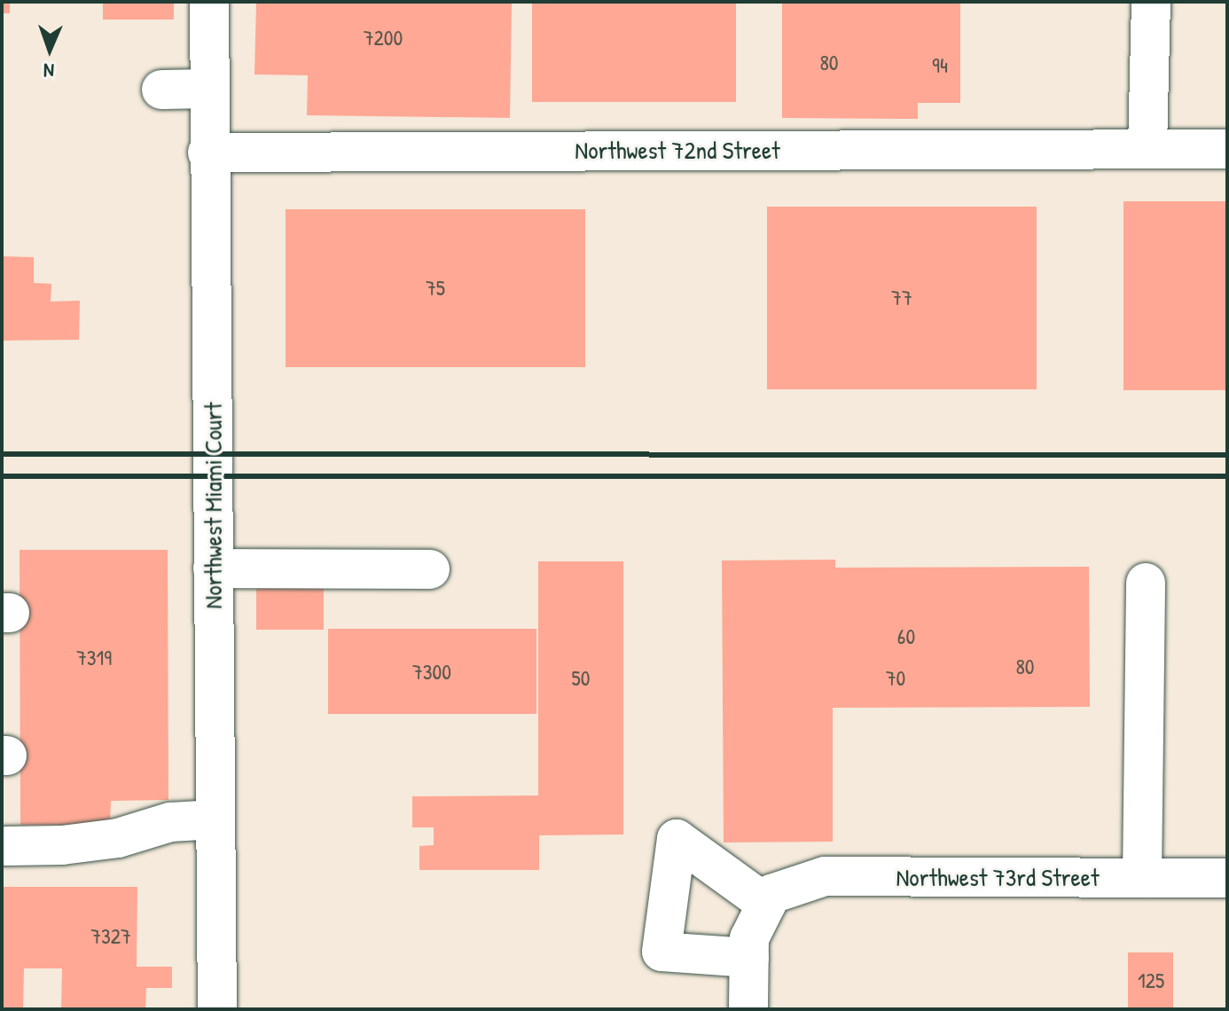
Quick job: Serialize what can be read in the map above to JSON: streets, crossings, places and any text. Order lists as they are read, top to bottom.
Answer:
{
  "streets": {
    "street": ["Northwest 72nd Street", "Northwest Miami Court", "Northwest 73rd Street"]
  },
  "crossings": [
    ["Northwest 72nd Street", "Northwest Miami Court"]
  ],
  "house_numbers": [
    "7200",
    "80",
    "94",
    "75",
    "77",
    "60",
    "7319",
    "80",
    "7300",
    "50",
    "70",
    "7327",
    "125"
  ],
  "north": "bottom"
}
